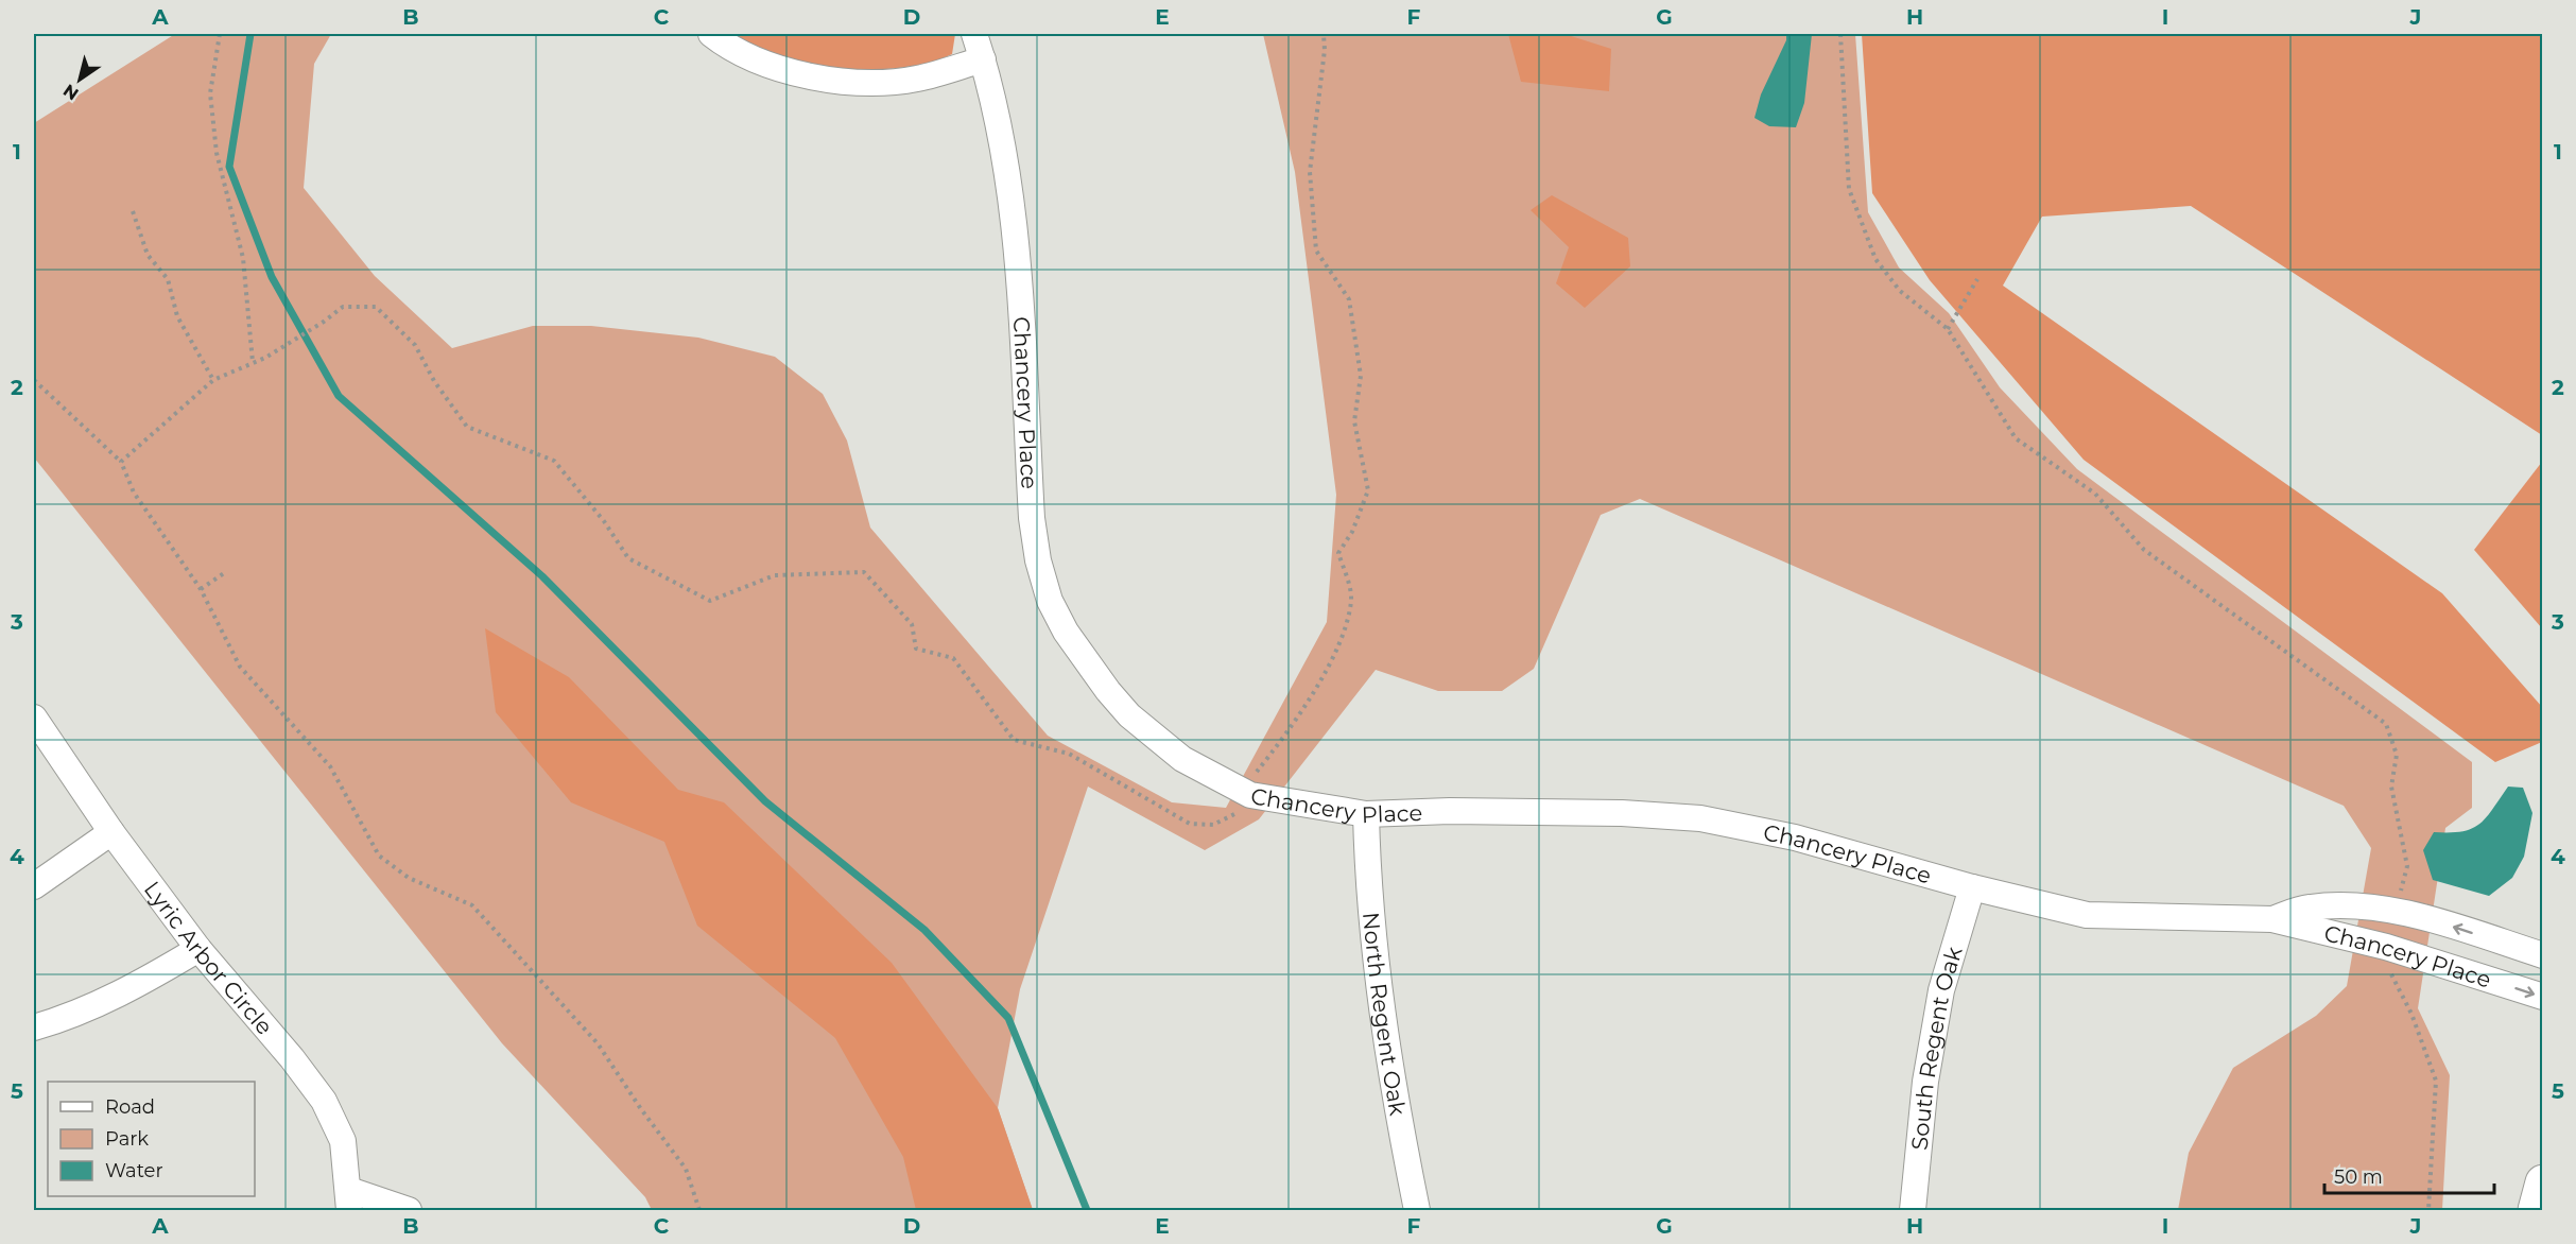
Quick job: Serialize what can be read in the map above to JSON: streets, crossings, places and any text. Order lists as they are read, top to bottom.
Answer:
{
  "streets": {
    "street": [
      "Chancery Place",
      "Lyric Arbor Circle",
      "North Regent Oak",
      "South Regent Oak"
    ]
  },
  "crossings": [
    ["Chancery Place", "North Regent Oak"],
    ["Chancery Place", "South Regent Oak"]
  ],
  "legend": ["Road", "Park", "Water"],
  "scale_bar": "50 m",
  "north": "bottom left",
  "grid": {
    "columns": [
      "A",
      "B",
      "C",
      "D",
      "E",
      "F",
      "G",
      "H",
      "I",
      "J"
    ],
    "rows": [
      "1",
      "2",
      "3",
      "4",
      "5"
    ]
  }
}
